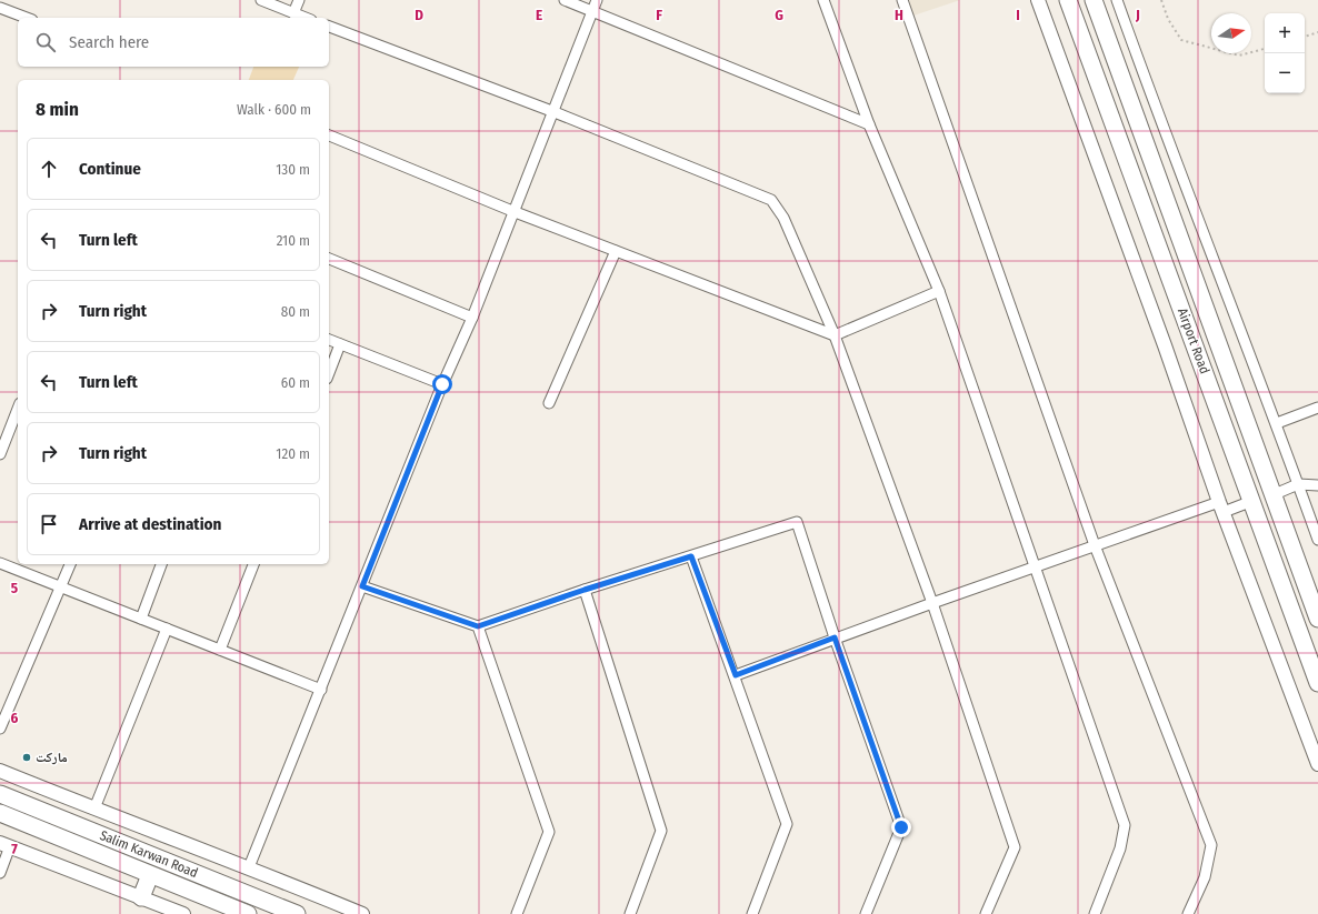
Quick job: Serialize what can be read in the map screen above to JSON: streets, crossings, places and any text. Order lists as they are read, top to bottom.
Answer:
{
  "streets": {
    "main road": ["Airport Road", "Salim Karwan Road"]
  },
  "places": ["مارکت"],
  "north": "right",
  "page": {
    "map_buttons": ["+", "−"],
    "search": "Search here",
    "heading": ["8 min", "Walk · 600 m"],
    "list": [
      ["Continue", "130 m"],
      ["Turn left", "210 m"],
      ["Turn right", "80 m"],
      ["Turn left", "60 m"],
      ["Turn right", "120 m"],
      "Arrive at destination"
    ]
  },
  "grid": {
    "columns": [
      "D",
      "E",
      "F",
      "G",
      "H",
      "I",
      "J"
    ],
    "rows": ["5", "6", "7"]
  }
}
